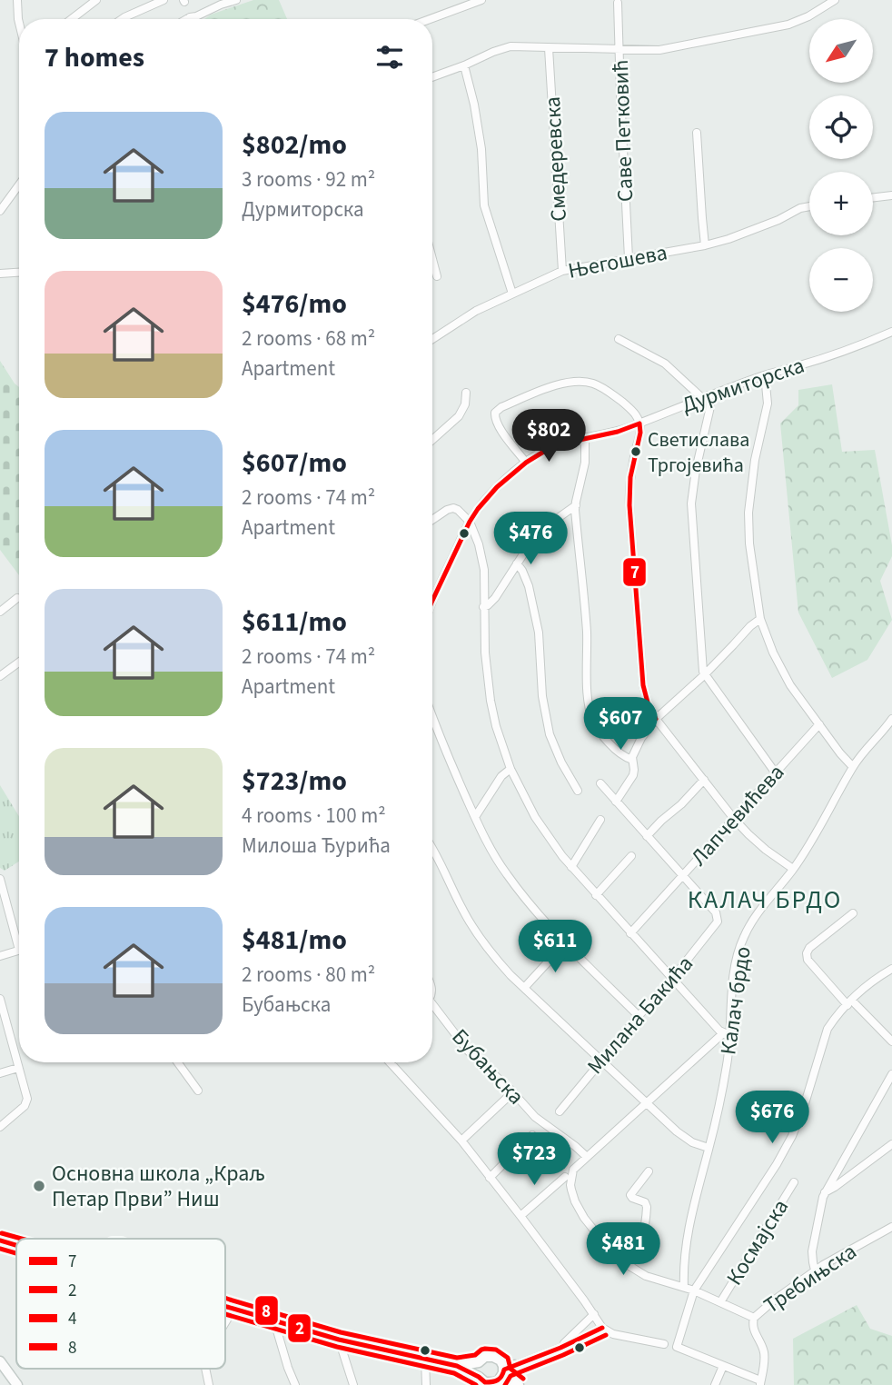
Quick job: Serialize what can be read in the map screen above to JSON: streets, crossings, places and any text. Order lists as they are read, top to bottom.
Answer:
{
  "streets": {
    "street": [
      "Саве Петковић",
      "Смедеревска",
      "Његошева",
      "Дурмиторска",
      "Лапчевићева",
      "Калач брдо",
      "Милана Бакића",
      "Бубањска",
      "Космајска",
      "Требињска"
    ]
  },
  "crossings": [
    ["Саве Петковић", "Његошева"],
    ["Смедеревска", "Његошева"],
    ["Лапчевићева", "Милана Бакића"]
  ],
  "districts": ["КАЛАЧ БРДО"],
  "places": ["Светислава Тргојевића", "Основна школа „Краљ Петар Први” Ниш"],
  "lines": [
    "transit line 7",
    "transit line 8",
    "transit line 2",
    "transit line 4"
  ],
  "legend": [
    "7",
    "2",
    "4",
    "8"
  ],
  "north": "bottom left",
  "page": {
    "map_buttons": ["+", "−"],
    "heading": "7 homes",
    "list": [
      {
        "name": "$802/mo",
        "note": "3 rooms · 92 m² · Дурмиторска"
      },
      {
        "name": "$476/mo",
        "note": "2 rooms · 68 m² · Apartment"
      },
      {
        "name": "$607/mo",
        "note": "2 rooms · 74 m² · Apartment"
      },
      {
        "name": "$611/mo",
        "note": "2 rooms · 74 m² · Apartment"
      },
      {
        "name": "$723/mo",
        "note": "4 rooms · 100 m² · Милоша Ђурића"
      },
      {
        "name": "$481/mo",
        "note": "2 rooms · 80 m² · Бубањска"
      }
    ],
    "price": [
      "$802",
      "$476",
      "$607",
      "$611",
      "$676",
      "$723",
      "$481"
    ]
  }
}
